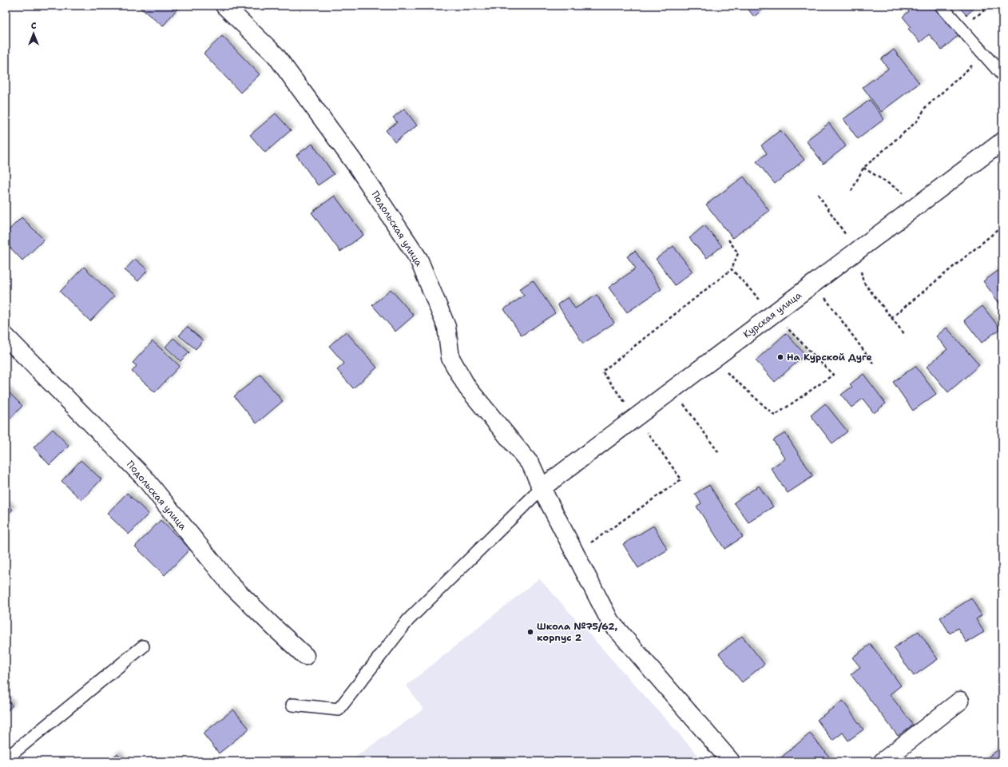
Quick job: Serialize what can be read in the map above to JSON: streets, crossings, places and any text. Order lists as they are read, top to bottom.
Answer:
{
  "streets": {
    "street": ["Подольская улица", "Курская улица"]
  },
  "crossings": [
    ["Подольская улица", "Курская улица"]
  ],
  "places": ["На Курской Дуге", "Школа №75/62, корпус 2"],
  "north": "top"
}
